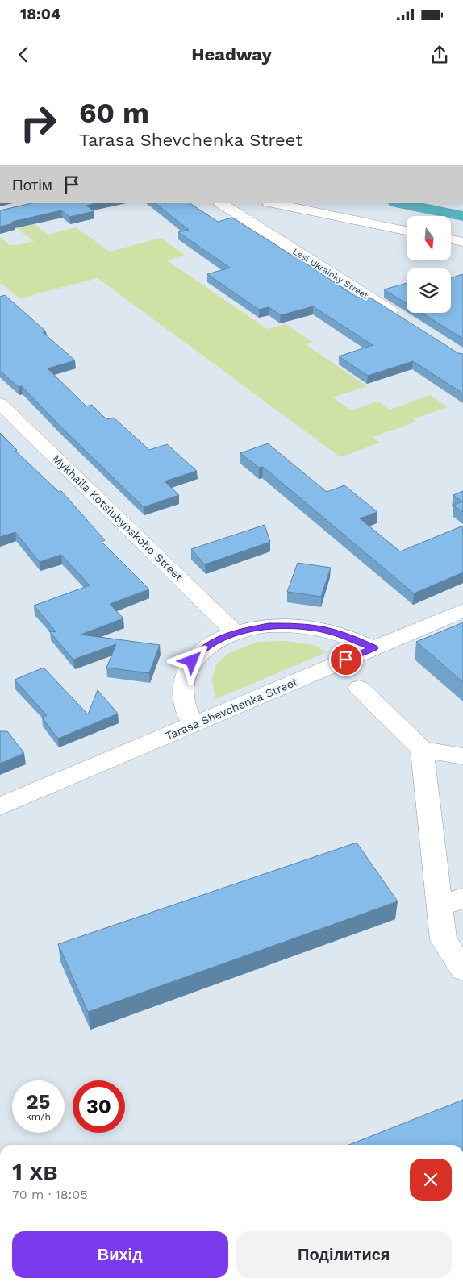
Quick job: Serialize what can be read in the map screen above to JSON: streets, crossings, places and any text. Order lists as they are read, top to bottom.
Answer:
{
  "streets": {
    "main road": ["Lesi Ukrainky Street", "Mykhaila Kotsiubynskoho Street", "Tarasa Shevchenka Street"]
  },
  "north": "bottom",
  "page": {
    "status": "18:04",
    "header": "Headway",
    "turn": ["60 m", "Tarasa Shevchenka Street"],
    "then": "Потім",
    "speed": "25 km/h",
    "limit": "30",
    "heading": ["1 хв", "70 m · 18:05"],
    "buttons": ["Вихід", "Поділитися"]
  }
}
